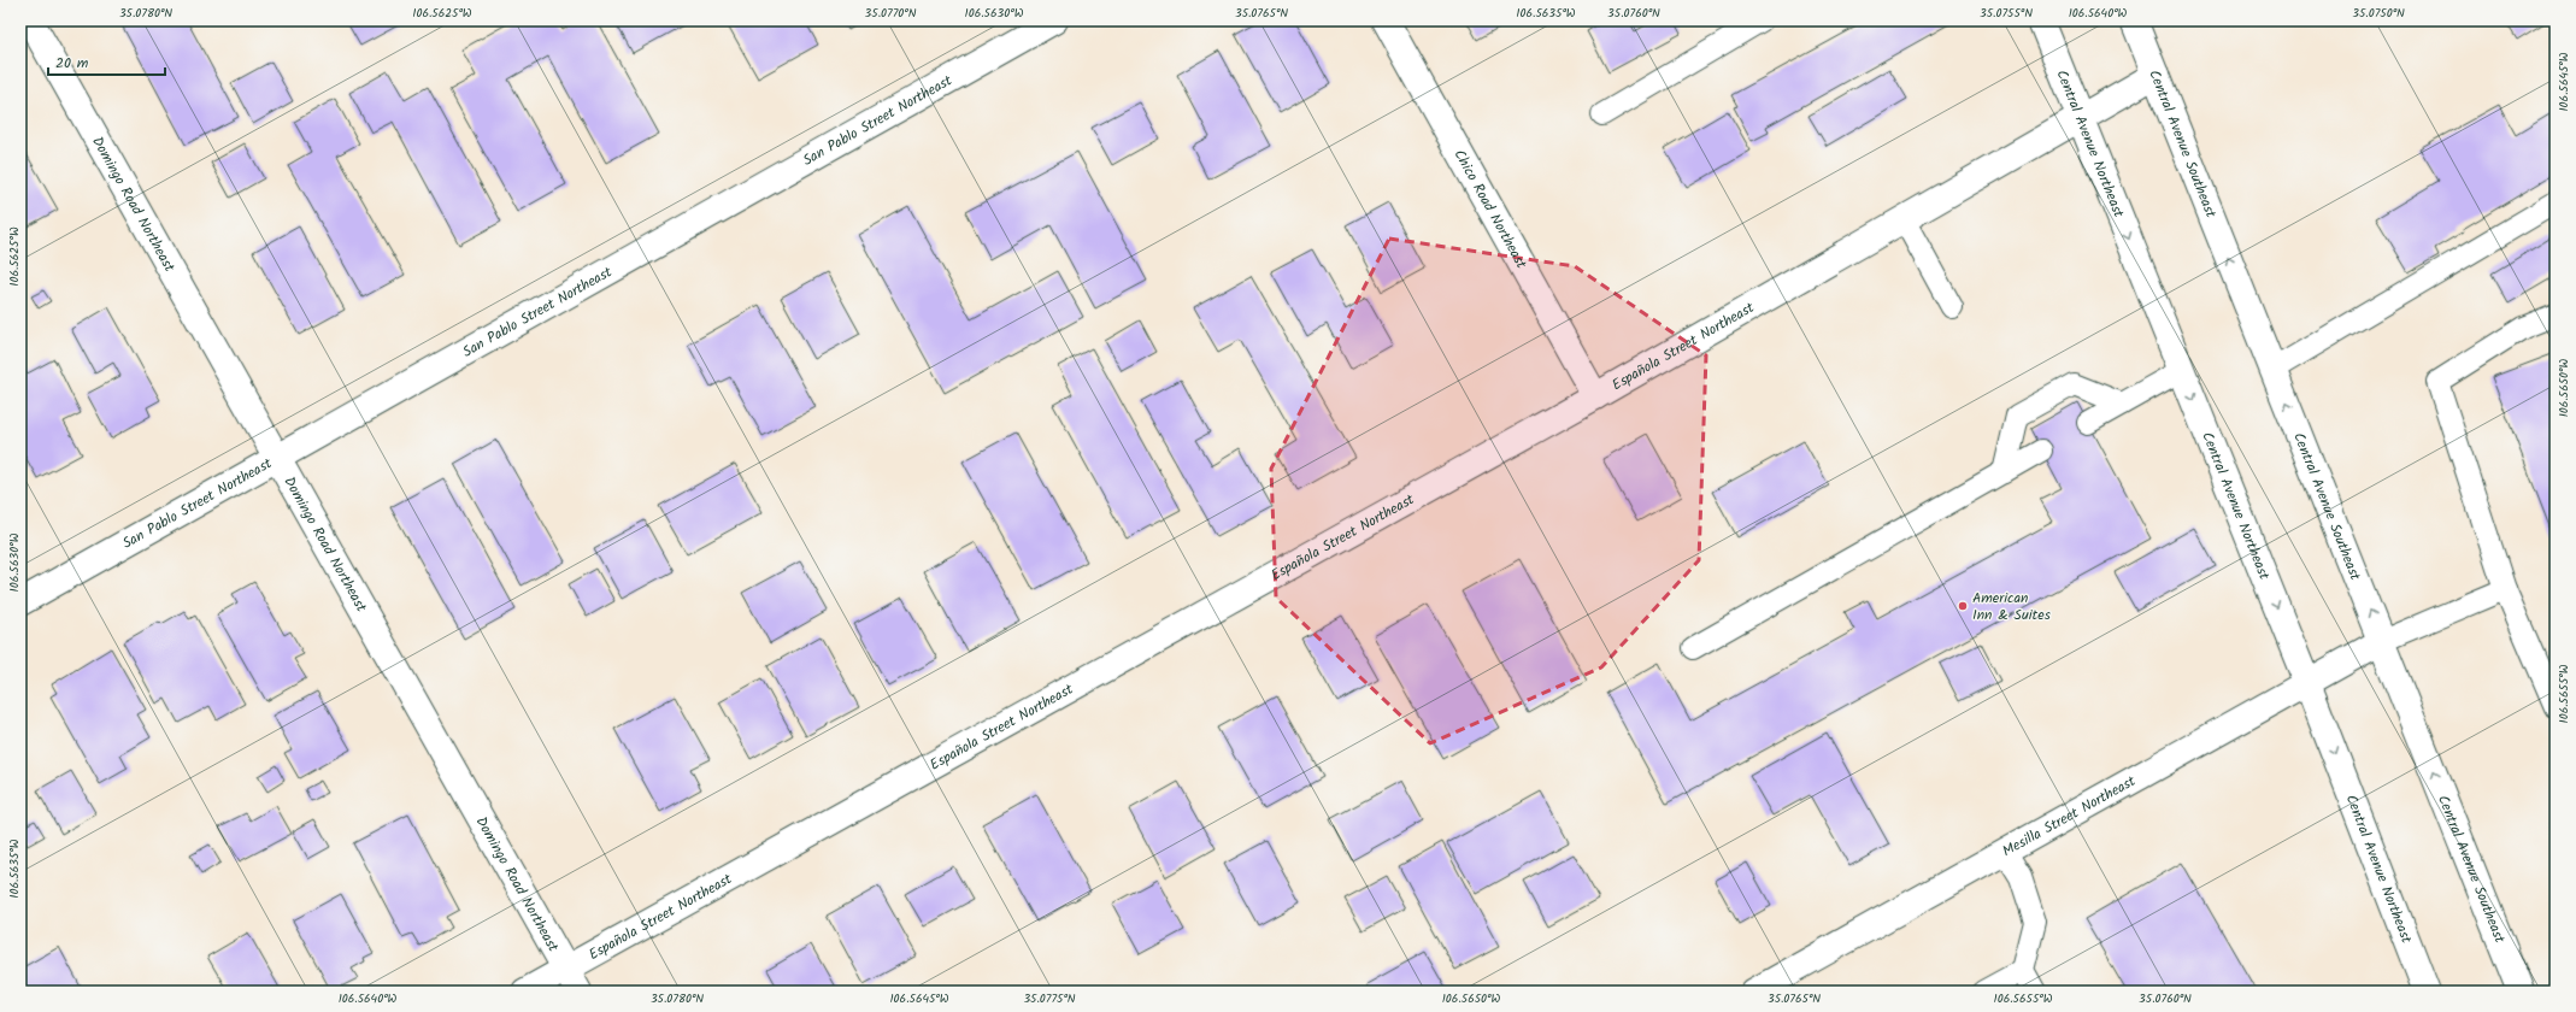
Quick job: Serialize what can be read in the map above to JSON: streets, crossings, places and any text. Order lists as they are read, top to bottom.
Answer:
{
  "streets": {
    "street": [
      "San Pablo Street Northeast",
      "Central Avenue Northeast",
      "Central Avenue Southeast",
      "Domingo Road Northeast",
      "Chico Road Northeast",
      "Española Street Northeast",
      "Mesilla Street Northeast"
    ]
  },
  "crossings": [
    ["San Pablo Street Northeast", "Domingo Road Northeast"],
    ["Central Avenue Northeast", "Española Street Northeast"],
    ["Central Avenue Northeast", "Mesilla Street Northeast"],
    ["Central Avenue Southeast", "Española Street Northeast"],
    ["Central Avenue Southeast", "Mesilla Street Northeast"],
    ["Domingo Road Northeast", "Española Street Northeast"],
    ["Chico Road Northeast", "Española Street Northeast"]
  ],
  "one_way": ["Central Avenue Northeast", "Central Avenue Southeast"],
  "places": ["American Inn & Suites"],
  "scale_bar": "20 m",
  "coordinates": [
    "35.0780°N",
    "106.5625°W",
    "35.0770°N",
    "106.5630°W",
    "35.0765°N",
    "106.5635°W",
    "35.0760°N",
    "35.0755°N",
    "106.5640°W",
    "35.0750°N",
    "106.5645°W",
    "106.5650°W",
    "106.5655°W",
    "35.0775°N"
  ]
}
